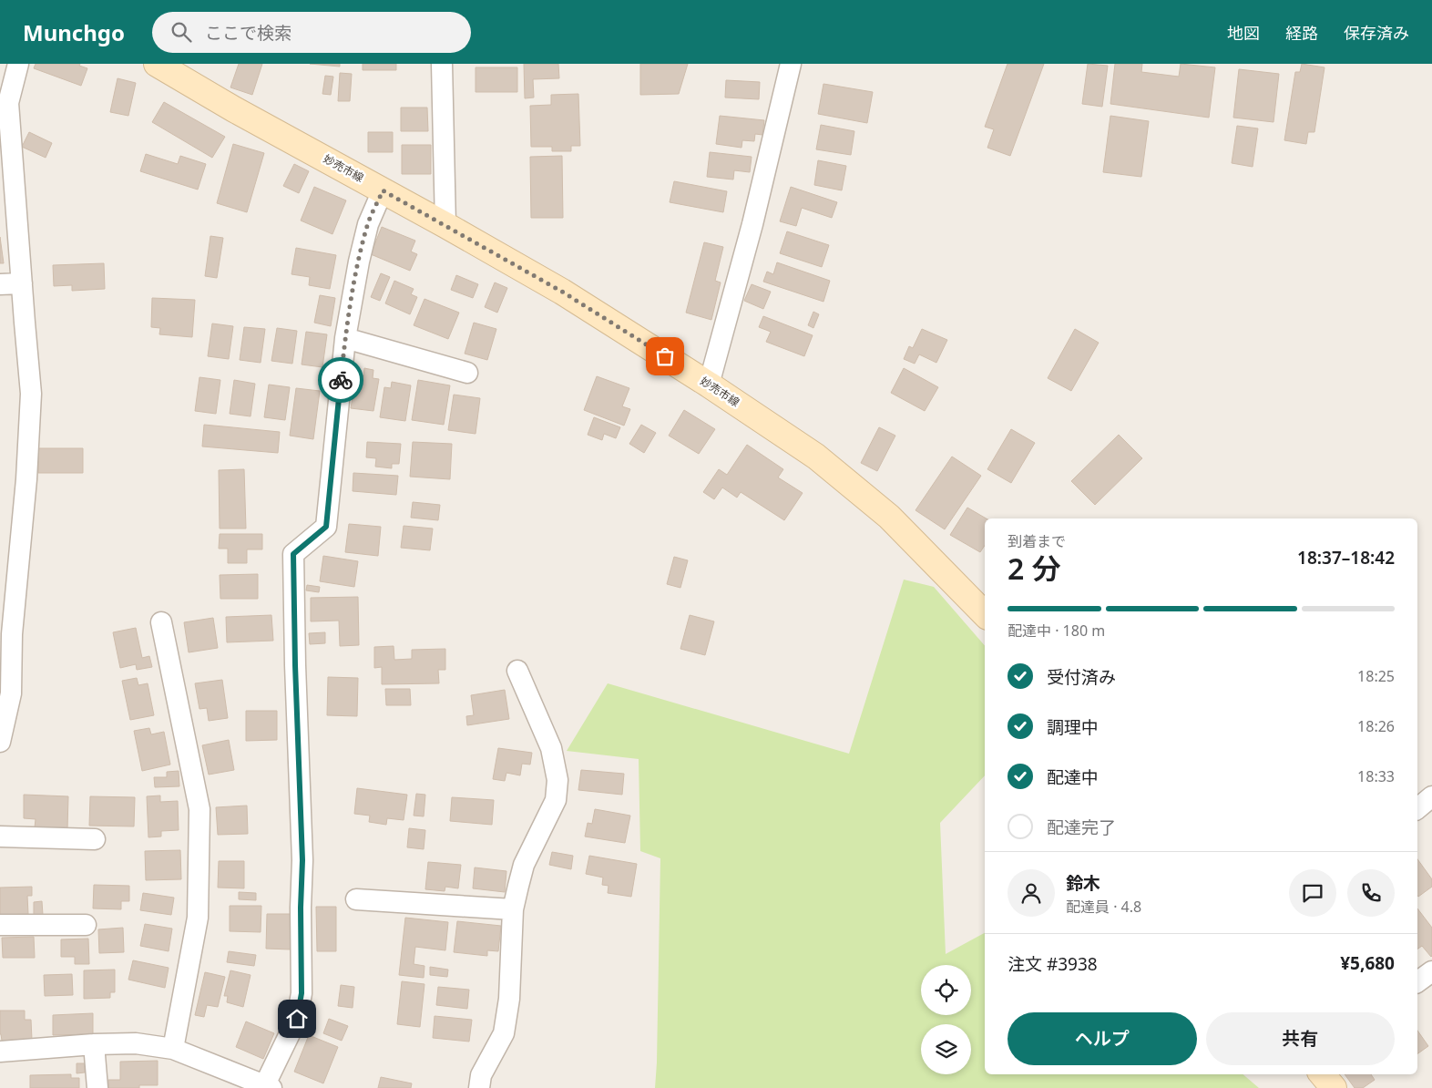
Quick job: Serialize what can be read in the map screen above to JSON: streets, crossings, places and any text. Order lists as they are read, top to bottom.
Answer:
{
  "streets": {
    "main road": ["妙売市線"]
  },
  "page": {
    "header": "Munchgo",
    "search": "ここで検索",
    "nav": ["地図", "経路", "保存済み"],
    "heading": ["2 分", "到着まで", "18:37–18:42"],
    "panel": [
      "鈴木",
      "配達員 · 4.8",
      "注文 #3938",
      "¥5,680"
    ],
    "bar": "配達中 · 180 m",
    "list": [
      ["受付済み", "18:25"],
      ["調理中", "18:26"],
      ["配達中", "18:33"],
      "配達完了"
    ],
    "buttons": ["ヘルプ", "共有"]
  }
}
